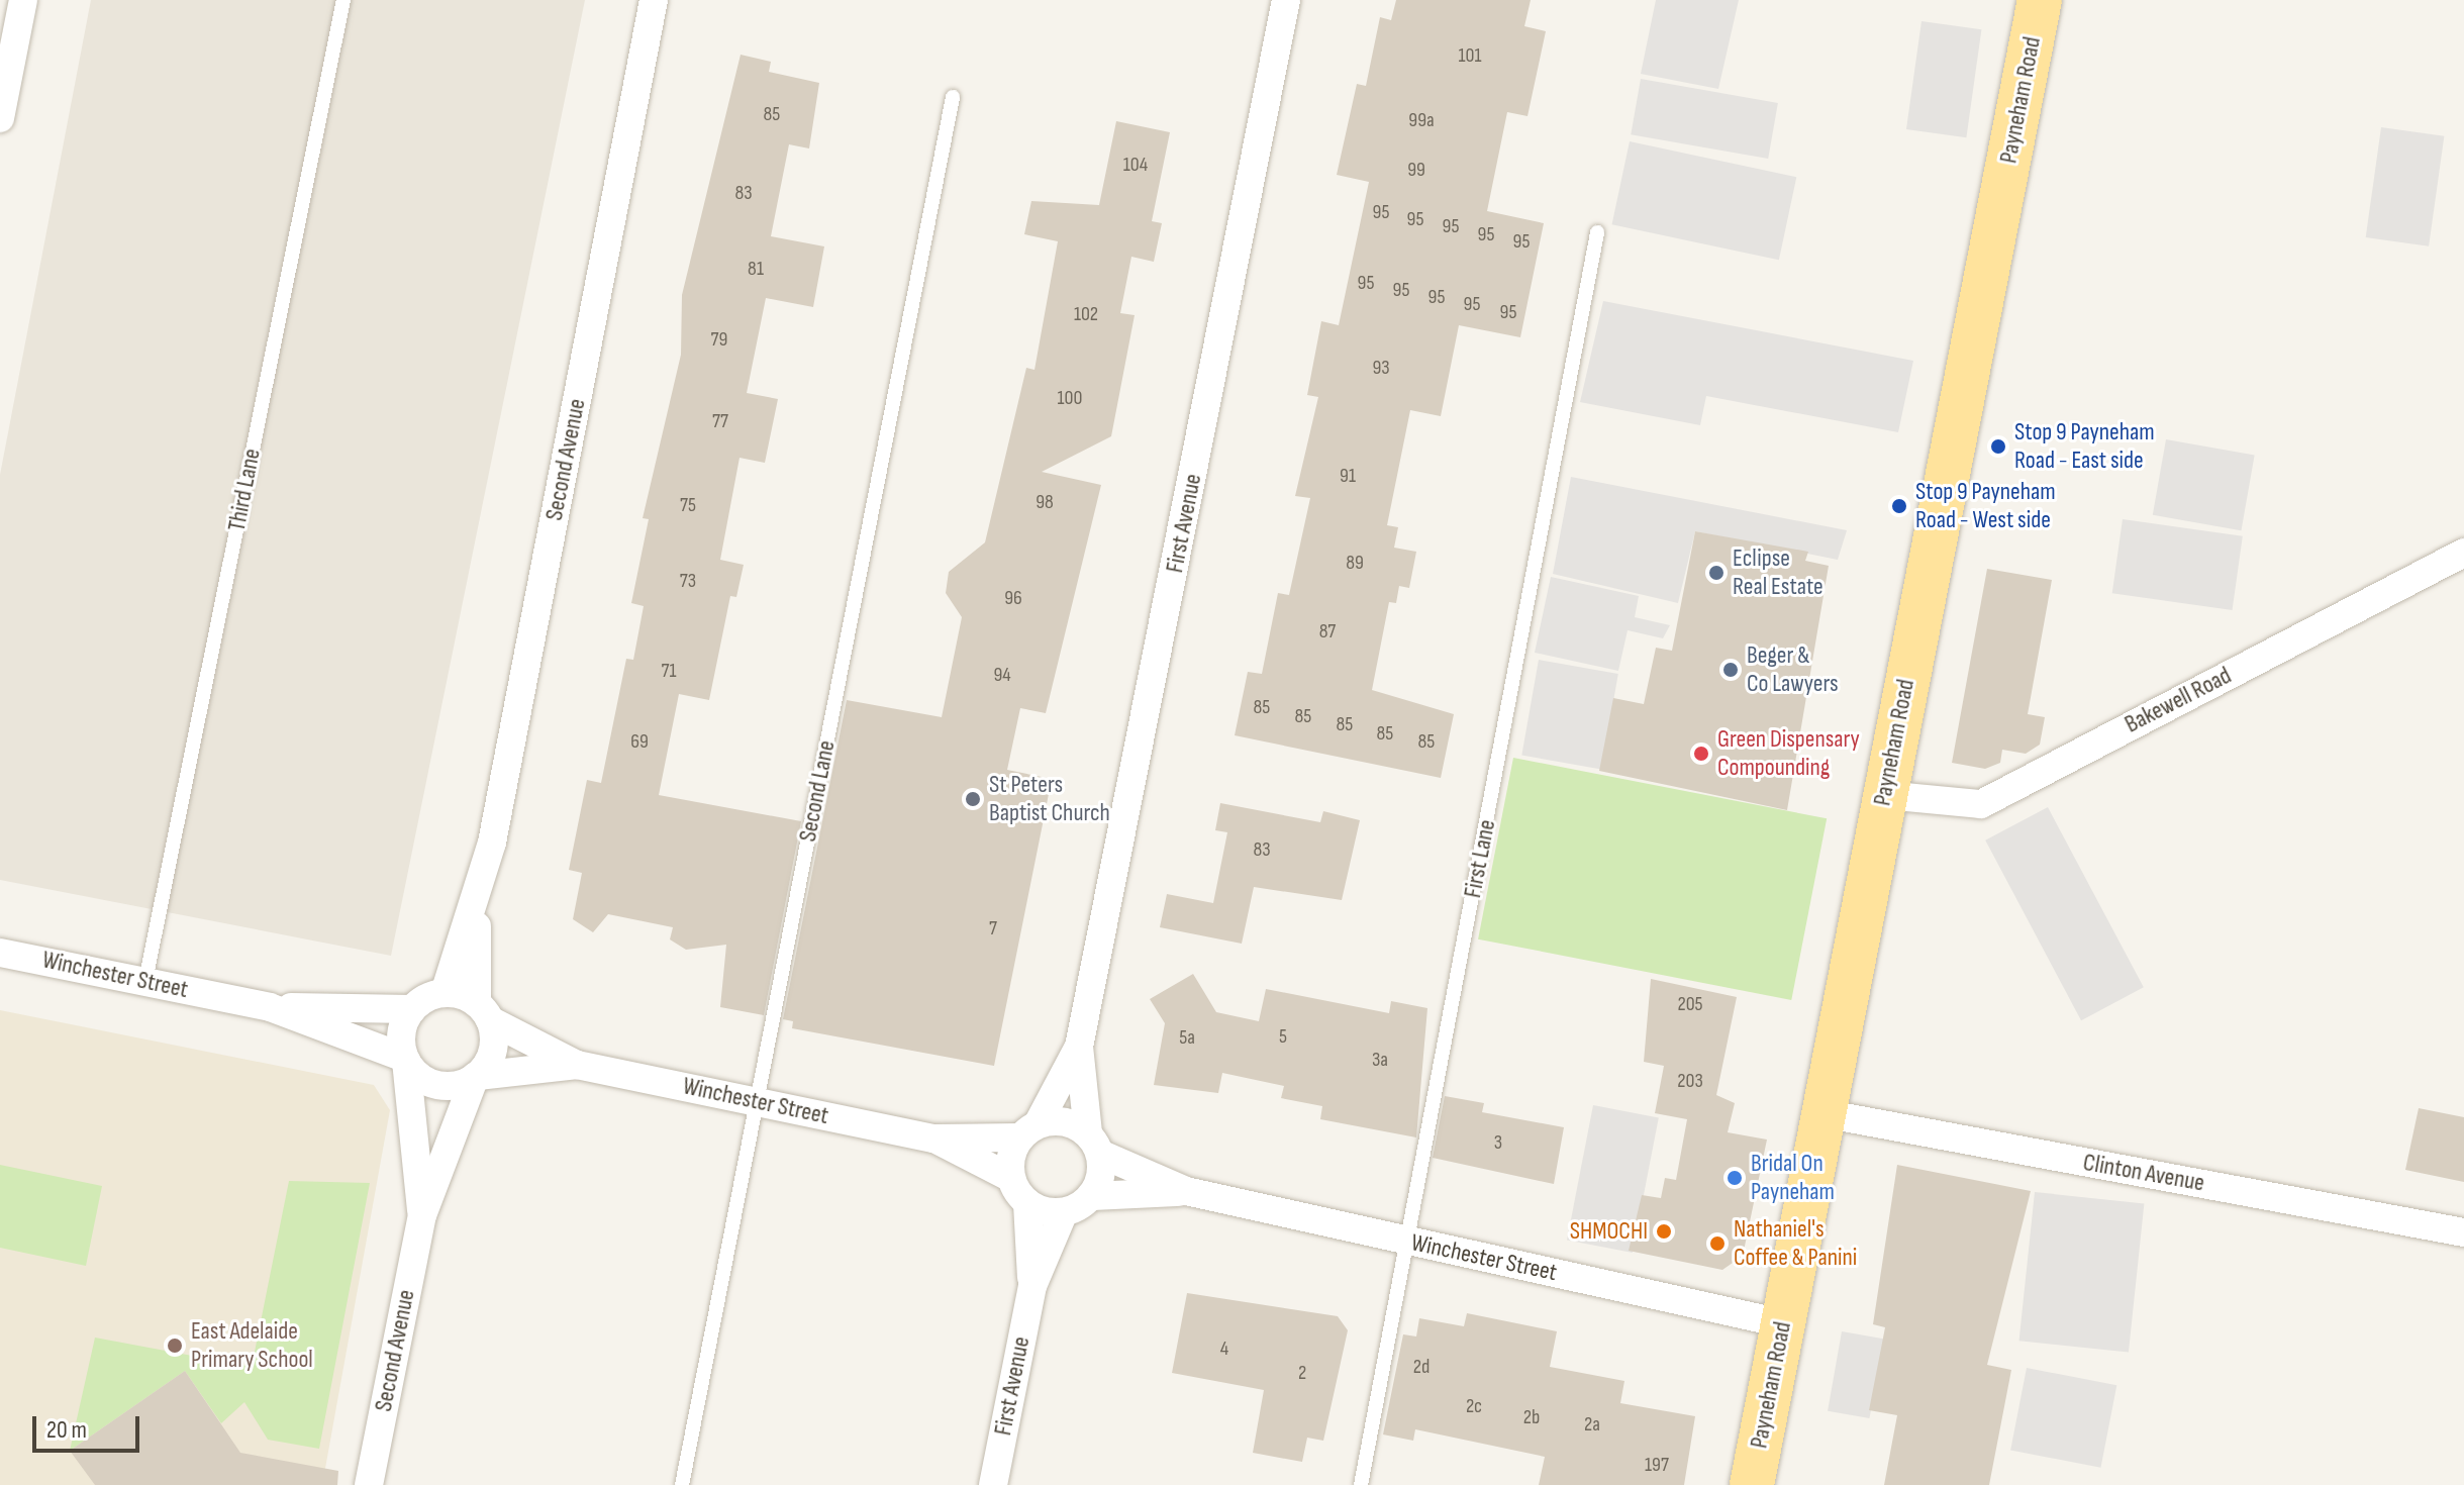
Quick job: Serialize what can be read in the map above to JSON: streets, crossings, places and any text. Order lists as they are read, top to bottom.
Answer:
{
  "streets": {
    "main road": ["Payneham Road"],
    "street": [
      "Second Avenue",
      "First Avenue",
      "Bakewell Road",
      "Winchester Street",
      "Clinton Avenue"
    ],
    "lane": ["Third Lane", "Second Lane", "First Lane"]
  },
  "crossings": [
    ["Payneham Road", "Bakewell Road"],
    ["Payneham Road", "Winchester Street"],
    ["Payneham Road", "Clinton Avenue"],
    ["Second Avenue", "Winchester Street"],
    ["Third Lane", "Winchester Street"],
    ["First Avenue", "Winchester Street"],
    ["Second Lane", "Winchester Street"],
    ["First Lane", "Winchester Street"]
  ],
  "places": [
    "Stop 9 Payneham Road - East side",
    "Stop 9 Payneham Road - West side",
    "Eclipse Real Estate",
    "Beger & Co Lawyers",
    "Green Dispensary Compounding",
    "St Peters Baptist Church",
    "Bridal On Payneham",
    "SHMOCHI",
    "Nathaniel's Coffee & Panini",
    "East Adelaide Primary School"
  ],
  "house_numbers": [
    "101",
    "85",
    "99a",
    "104",
    "99",
    "83",
    "95",
    "95",
    "95",
    "95",
    "95",
    "81",
    "95",
    "95",
    "95",
    "95",
    "95",
    "102",
    "79",
    "93",
    "100",
    "77",
    "91",
    "98",
    "75",
    "89",
    "73",
    "96",
    "87",
    "71",
    "94",
    "85",
    "85",
    "85",
    "85",
    "69",
    "85",
    "83",
    "7",
    "205",
    "5",
    "5a",
    "3a",
    "203",
    "3",
    "4",
    "2d",
    "2",
    "2c",
    "2b",
    "2a",
    "197"
  ],
  "scale_bar": "20 m"
}
